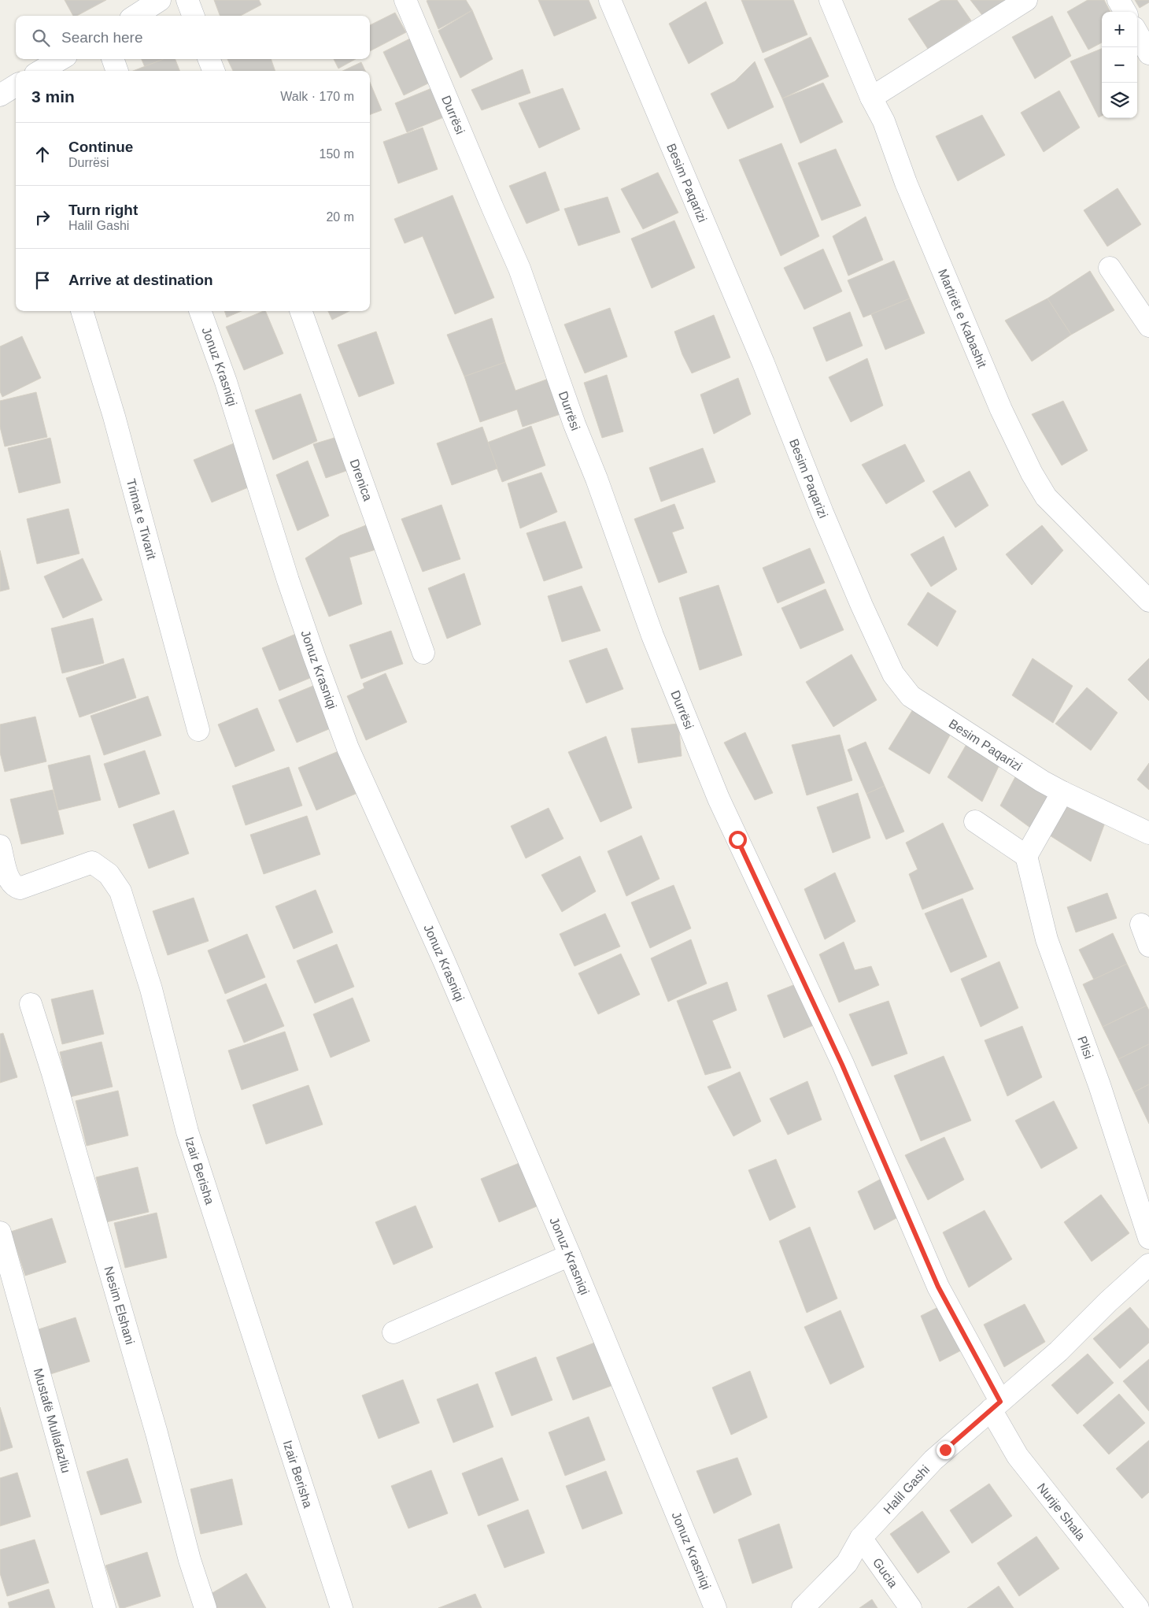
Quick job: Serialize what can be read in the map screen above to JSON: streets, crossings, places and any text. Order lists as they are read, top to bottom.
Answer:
{
  "streets": {
    "street": [
      "Durrësi",
      "Besim Paqarizi",
      "Martirët e Kabashit",
      "Jonuz Krasniqi",
      "Drenica",
      "Trimat e Tivarit",
      "Plisi",
      "Izair Berisha",
      "Nesim Elshani",
      "Mustafë Mullafazliu",
      "Halil Gashi",
      "Nurije Shala",
      "Gucia"
    ]
  },
  "crossings": [
    ["Durrësi", "Halil Gashi"],
    ["Durrësi", "Nurije Shala"],
    ["Halil Gashi", "Nurije Shala"],
    ["Halil Gashi", "Gucia"]
  ],
  "page": {
    "map_buttons": ["+", "−"],
    "search": "Search here",
    "heading": ["3 min", "Walk · 170 m"],
    "list": [
      ["Continue", "Durrësi", "150 m"],
      ["Turn right", "Halil Gashi", "20 m"],
      "Arrive at destination"
    ]
  }
}
